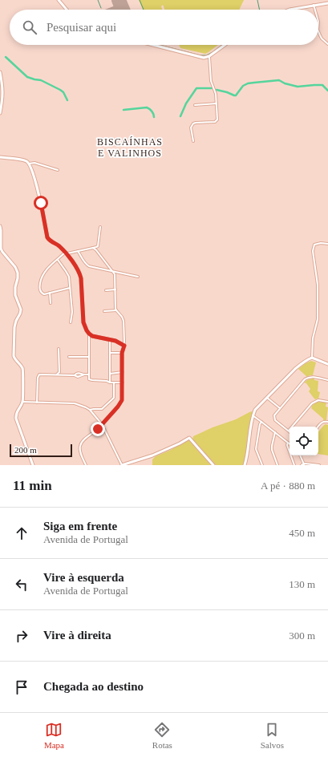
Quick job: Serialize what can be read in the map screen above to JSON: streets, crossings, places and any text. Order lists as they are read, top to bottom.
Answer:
{
  "districts": ["BISCAÍNHAS E VALINHOS"],
  "scale_bar": "200 m",
  "page": {
    "search": "Pesquisar aqui",
    "scale": "200 m",
    "heading": ["11 min", "A pé · 880 m"],
    "list": [
      ["Siga em frente", "Avenida de Portugal", "450 m"],
      ["Vire à esquerda", "Avenida de Portugal", "130 m"],
      ["Vire à direita", "300 m"],
      "Chegada ao destino"
    ],
    "nav": ["Mapa", "Rotas", "Salvos"]
  }
}
